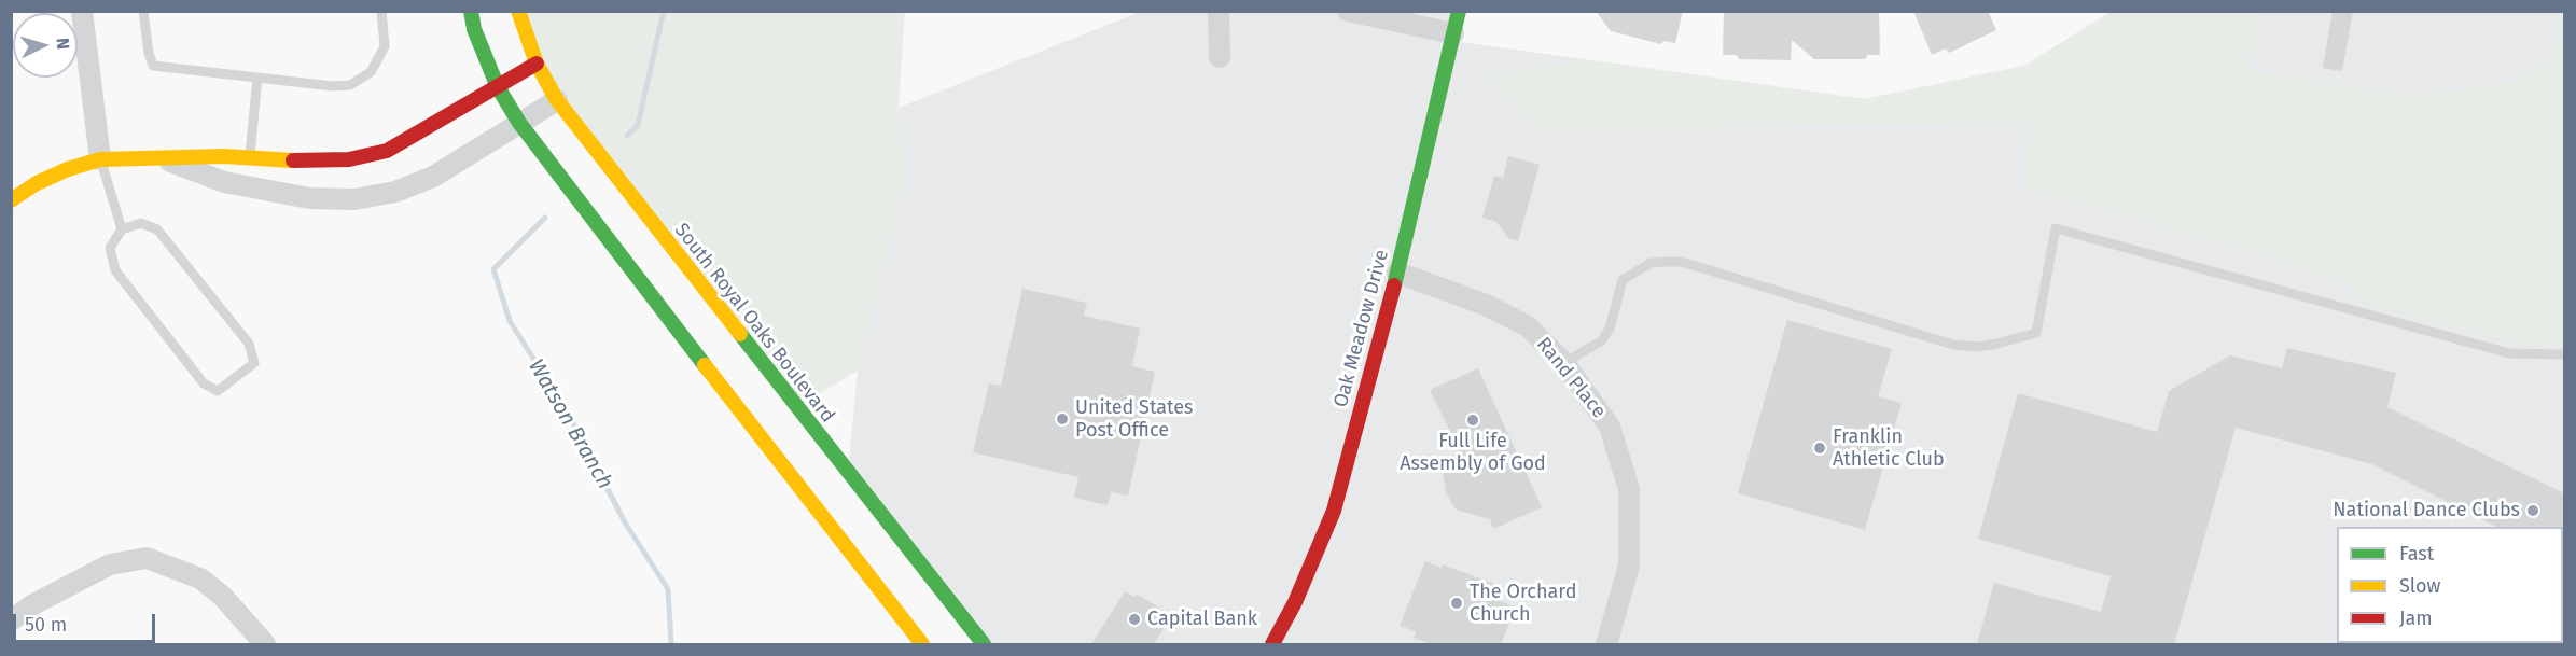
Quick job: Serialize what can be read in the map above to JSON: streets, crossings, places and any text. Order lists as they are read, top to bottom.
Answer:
{
  "streets": {
    "main road": ["South Royal Oaks Boulevard", "Oak Meadow Drive"],
    "street": ["Rand Place"]
  },
  "crossings": [
    ["Oak Meadow Drive", "Rand Place"]
  ],
  "water": ["Watson Branch"],
  "places": [
    "United States Post Office",
    "Full Life Assembly of God",
    "Franklin Athletic Club",
    "National Dance Clubs",
    "The Orchard Church",
    "Capital Bank"
  ],
  "legend": ["Fast", "Slow", "Jam"],
  "scale_bar": "50 m",
  "north": "right"
}
